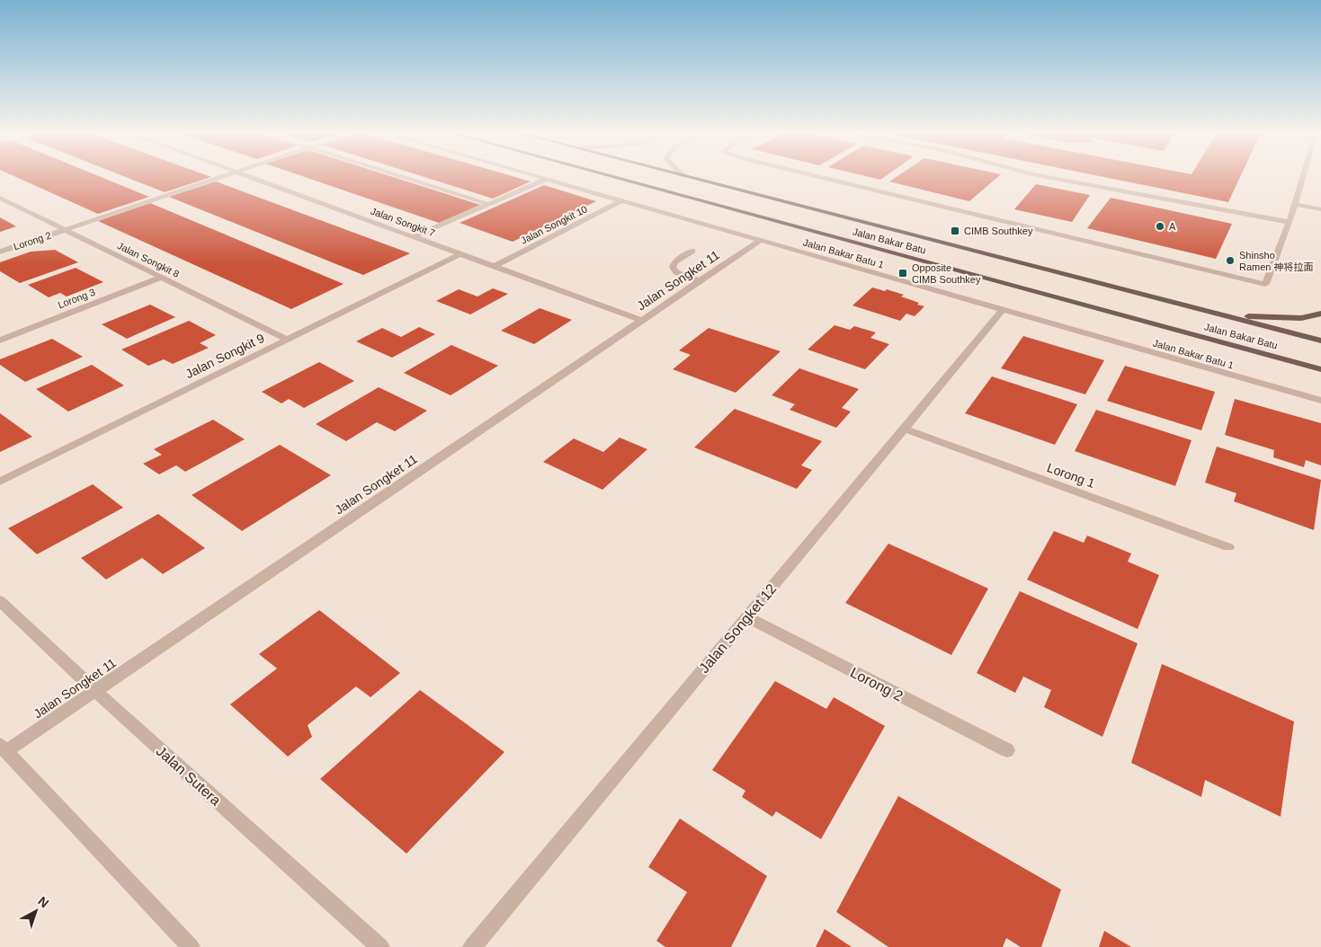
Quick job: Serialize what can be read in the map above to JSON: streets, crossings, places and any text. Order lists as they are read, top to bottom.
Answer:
{
  "streets": {
    "main road": ["Jalan Bakar Batu"],
    "street": [
      "Jalan Songkit 7",
      "Jalan Songkit 10",
      "Lorong 2",
      "Jalan Bakar Batu 1",
      "Jalan Songkit 8",
      "Jalan Songket 11",
      "Lorong 3",
      "Jalan Songkit 9",
      "Lorong 1",
      "Jalan Songket 12",
      "Jalan Sutera"
    ]
  },
  "crossings": [
    ["Jalan Songkit 7", "Jalan Songkit 10"],
    ["Jalan Songkit 7", "Jalan Songket 11"],
    ["Jalan Songkit 7", "Jalan Songkit 9"],
    ["Jalan Songkit 10", "Jalan Bakar Batu 1"],
    ["Lorong 2", "Jalan Songkit 8"],
    ["Lorong 2", "Jalan Songket 12"],
    ["Jalan Bakar Batu 1", "Jalan Songket 11"],
    ["Jalan Bakar Batu 1", "Jalan Songket 12"],
    ["Jalan Songkit 8", "Lorong 3"],
    ["Jalan Songkit 8", "Jalan Songkit 9"],
    ["Jalan Songket 11", "Jalan Sutera"],
    ["Lorong 1", "Jalan Songket 12"]
  ],
  "places": {
    "other": ["A", "Shinsho Ramen 神将拉面"],
    "transit": ["CIMB Southkey", "Opposite CIMB Southkey"]
  },
  "north": "top right"
}
